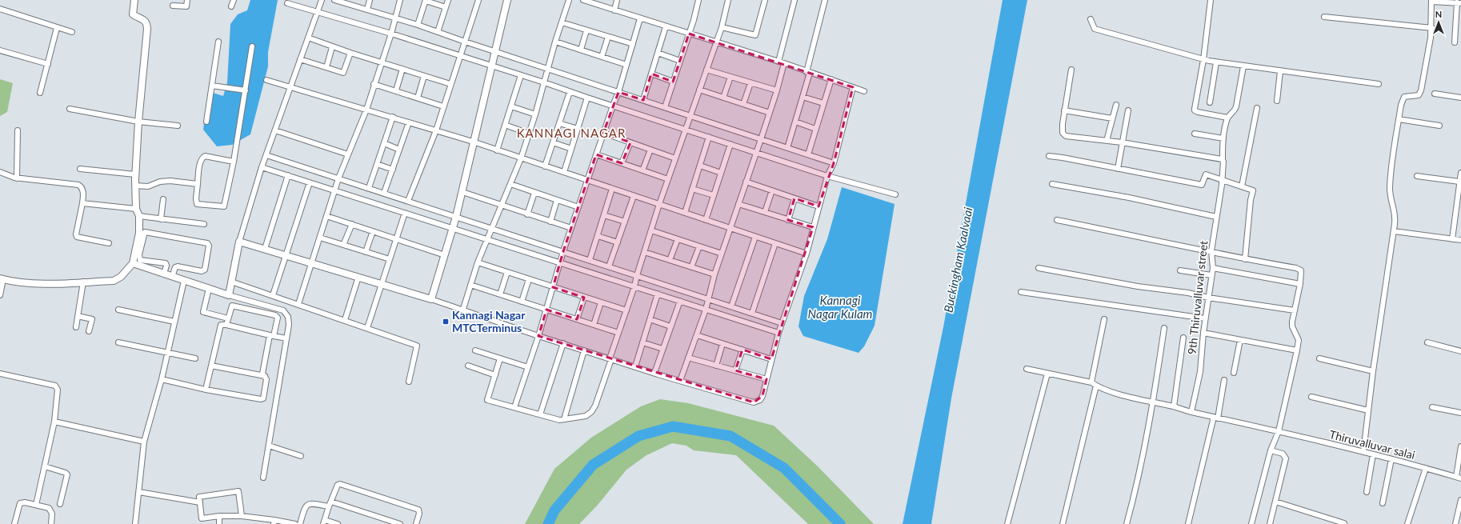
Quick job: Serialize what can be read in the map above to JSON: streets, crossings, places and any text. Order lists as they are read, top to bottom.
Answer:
{
  "streets": {
    "street": ["9th Thiruvalluvar street", "Thiruvalluvar salai"]
  },
  "crossings": [
    ["9th Thiruvalluvar street", "Thiruvalluvar salai"]
  ],
  "districts": ["KANNAGI NAGAR"],
  "water": ["Buckingham Kaalvaai", "Kannagi Nagar Kulam"],
  "places": {
    "transit": ["Kannagi Nagar MTCTerminus"]
  },
  "north": "top"
}
